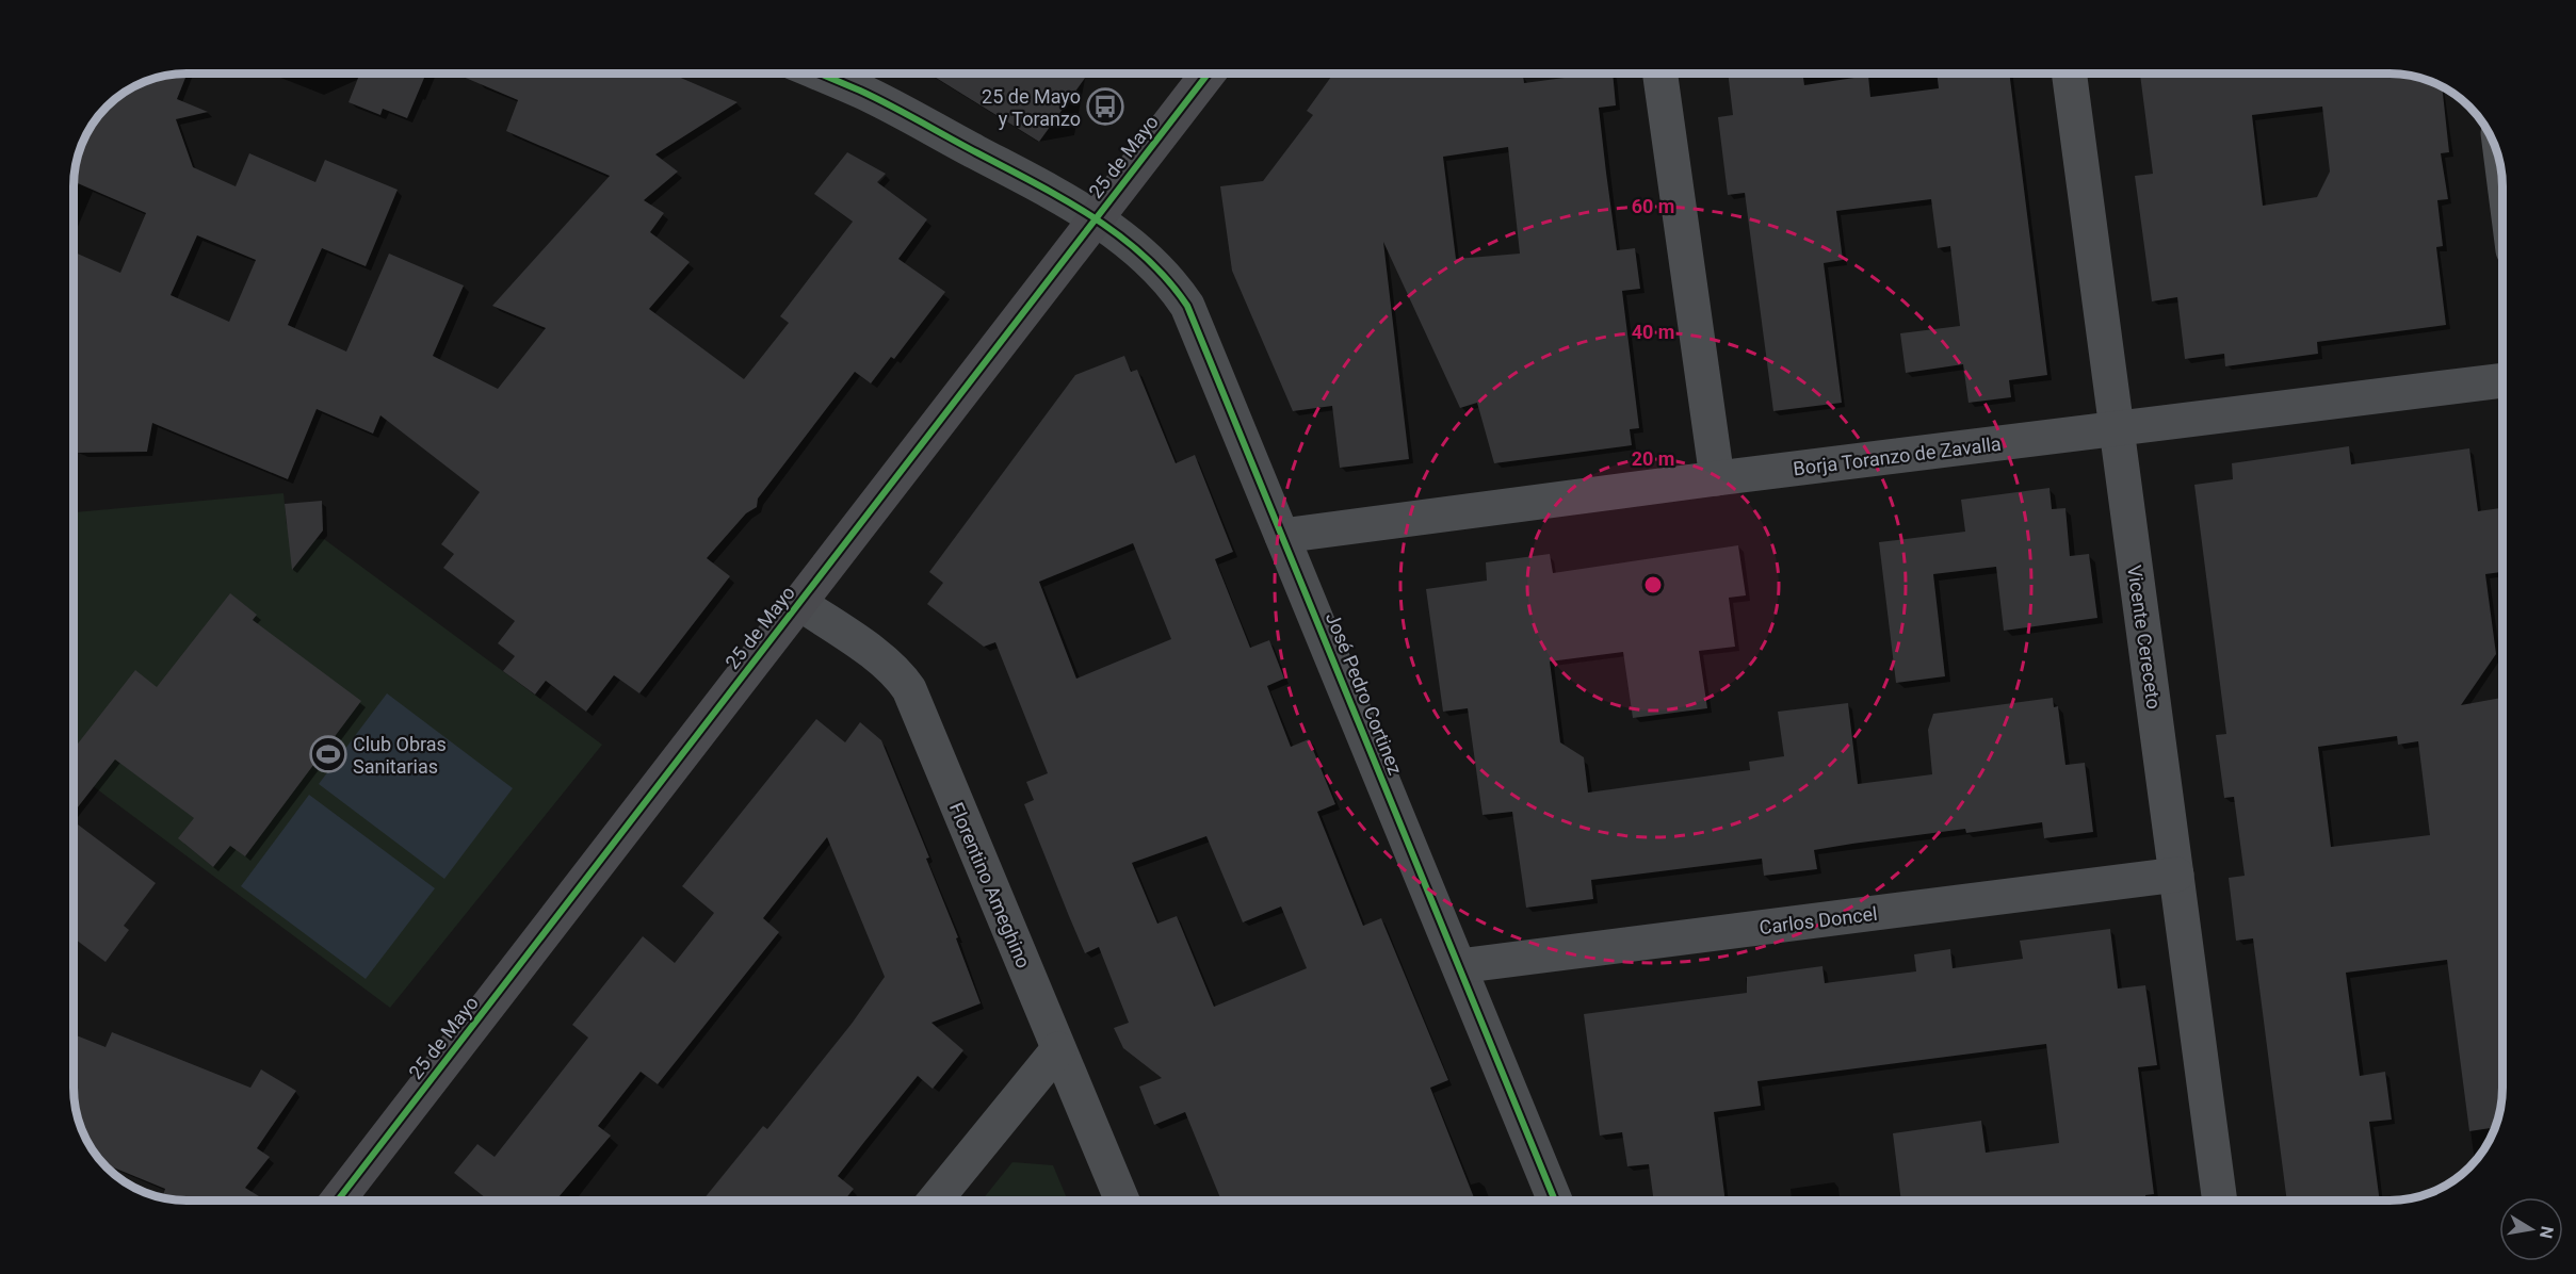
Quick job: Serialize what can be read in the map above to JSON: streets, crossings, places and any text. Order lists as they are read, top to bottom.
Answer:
{
  "streets": {
    "street": [
      "25 de Mayo",
      "Borja Toranzo de Zavalla",
      "Vicente Cereceto",
      "José Pedro Cortinez",
      "Florentino Ameghino",
      "Carlos Doncel"
    ]
  },
  "crossings": [
    ["25 de Mayo", "José Pedro Cortinez"],
    ["25 de Mayo", "Florentino Ameghino"],
    ["Borja Toranzo de Zavalla", "Vicente Cereceto"],
    ["Borja Toranzo de Zavalla", "José Pedro Cortinez"],
    ["Vicente Cereceto", "Carlos Doncel"],
    ["José Pedro Cortinez", "Carlos Doncel"]
  ],
  "places": {
    "bus stop": ["25 de Mayo y Toranzo"],
    "sports": ["Club Obras Sanitarias"]
  },
  "north": "right",
  "rings": ["60 m", "40 m", "20 m"]
}
